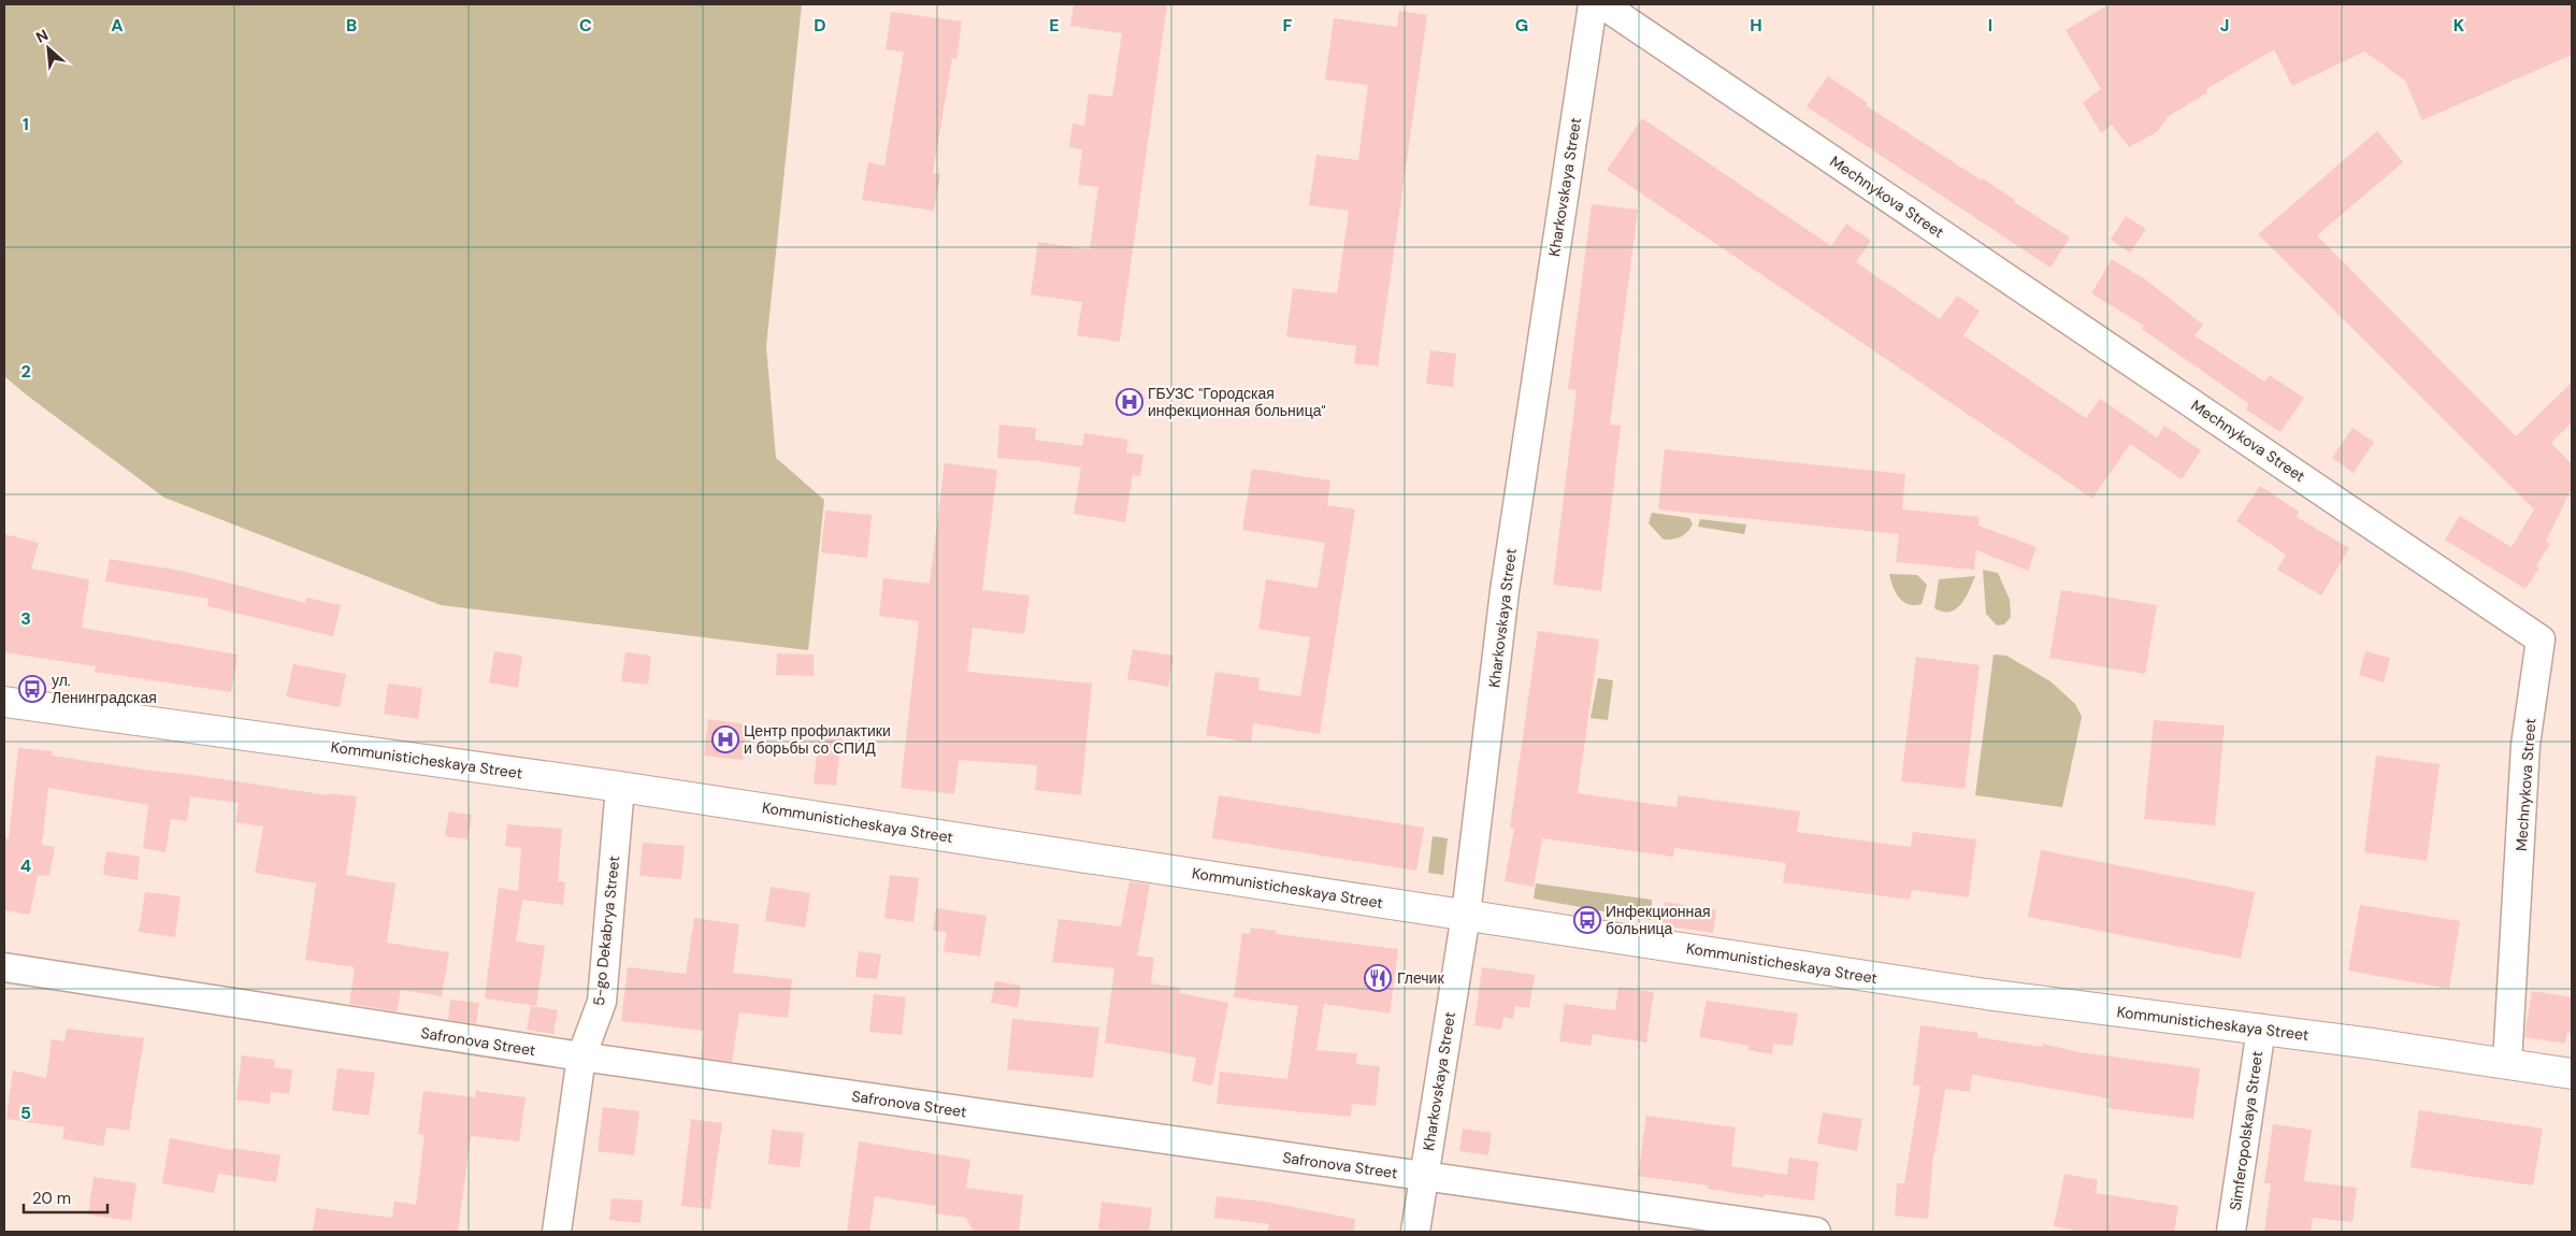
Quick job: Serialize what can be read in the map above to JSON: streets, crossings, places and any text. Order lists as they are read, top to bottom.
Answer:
{
  "streets": {
    "street": [
      "Kharkovskaya Street",
      "Mechnykova Street",
      "Kommunisticheskaya Street",
      "5-go Dekabrya Street",
      "Safronova Street",
      "Simferopolskaya Street"
    ]
  },
  "crossings": [
    ["Kharkovskaya Street", "Kommunisticheskaya Street"],
    ["Kharkovskaya Street", "Safronova Street"],
    ["Mechnykova Street", "Kommunisticheskaya Street"],
    ["Kommunisticheskaya Street", "5-go Dekabrya Street"],
    ["Kommunisticheskaya Street", "Simferopolskaya Street"],
    ["5-go Dekabrya Street", "Safronova Street"]
  ],
  "places": {
    "hospital": ["ГБУЗС \"Городская инфекционная больница\"", "Центр профилактики и борьбы со СПИД"],
    "bus stop": ["ул. Ленинградская", "Инфекционная больница"],
    "restaurant": ["Глечик"]
  },
  "scale_bar": "20 m",
  "north": "top left",
  "grid": {
    "columns": [
      "A",
      "B",
      "C",
      "D",
      "E",
      "F",
      "G",
      "H",
      "I",
      "J",
      "K"
    ],
    "rows": [
      "1",
      "2",
      "3",
      "4",
      "5"
    ]
  }
}
